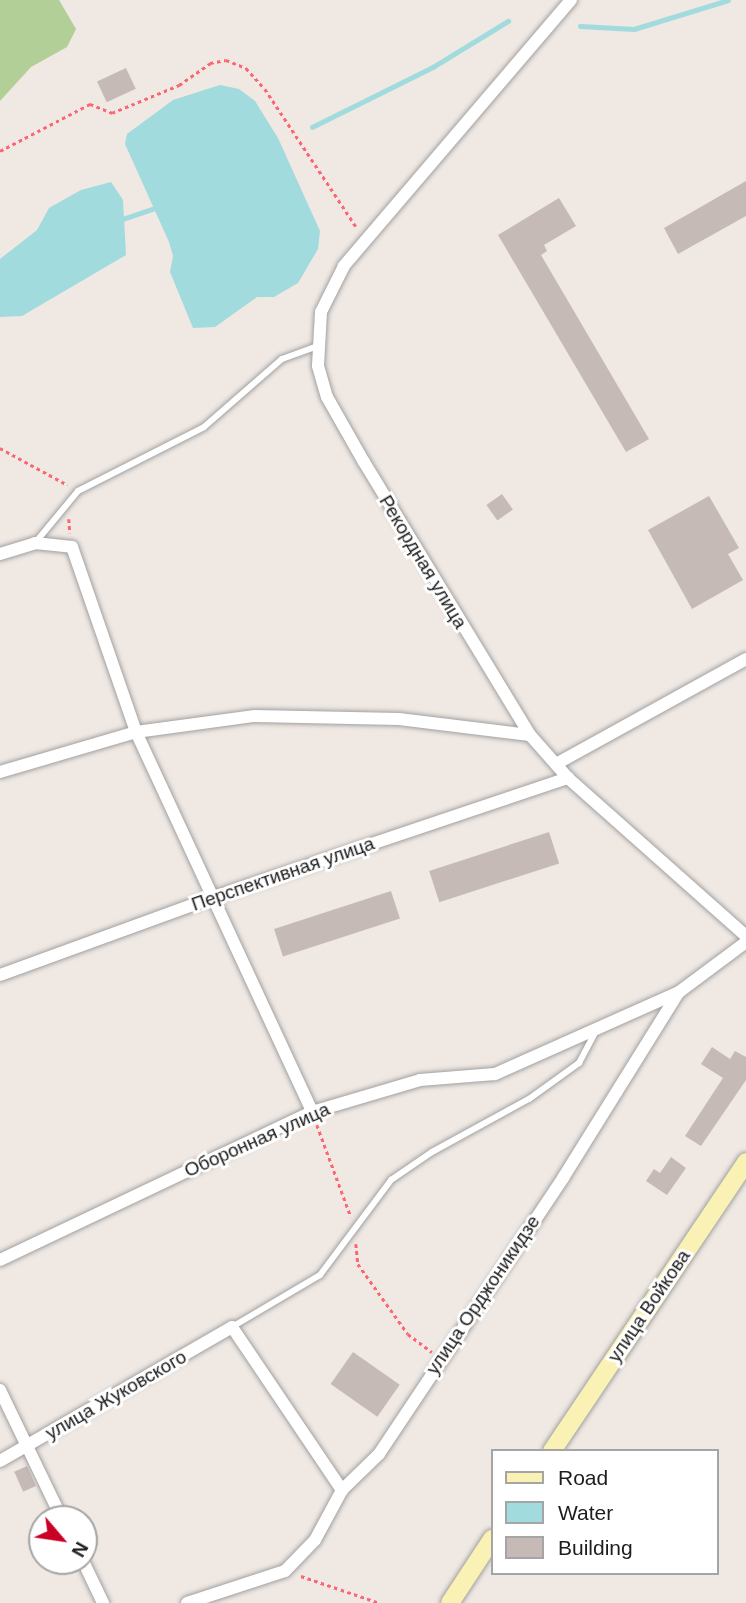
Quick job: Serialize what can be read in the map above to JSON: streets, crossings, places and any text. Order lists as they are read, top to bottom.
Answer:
{
  "streets": {
    "street": [
      "Рекордная улица",
      "Перспективная улица",
      "Оборонная улица",
      "улица Орджоникидзе",
      "улица Войкова",
      "улица Жуковского"
    ]
  },
  "crossings": [
    ["Рекордная улица", "Перспективная улица"],
    ["Оборонная улица", "улица Орджоникидзе"]
  ],
  "legend": ["Road", "Water", "Building"],
  "north": "bottom right"
}
